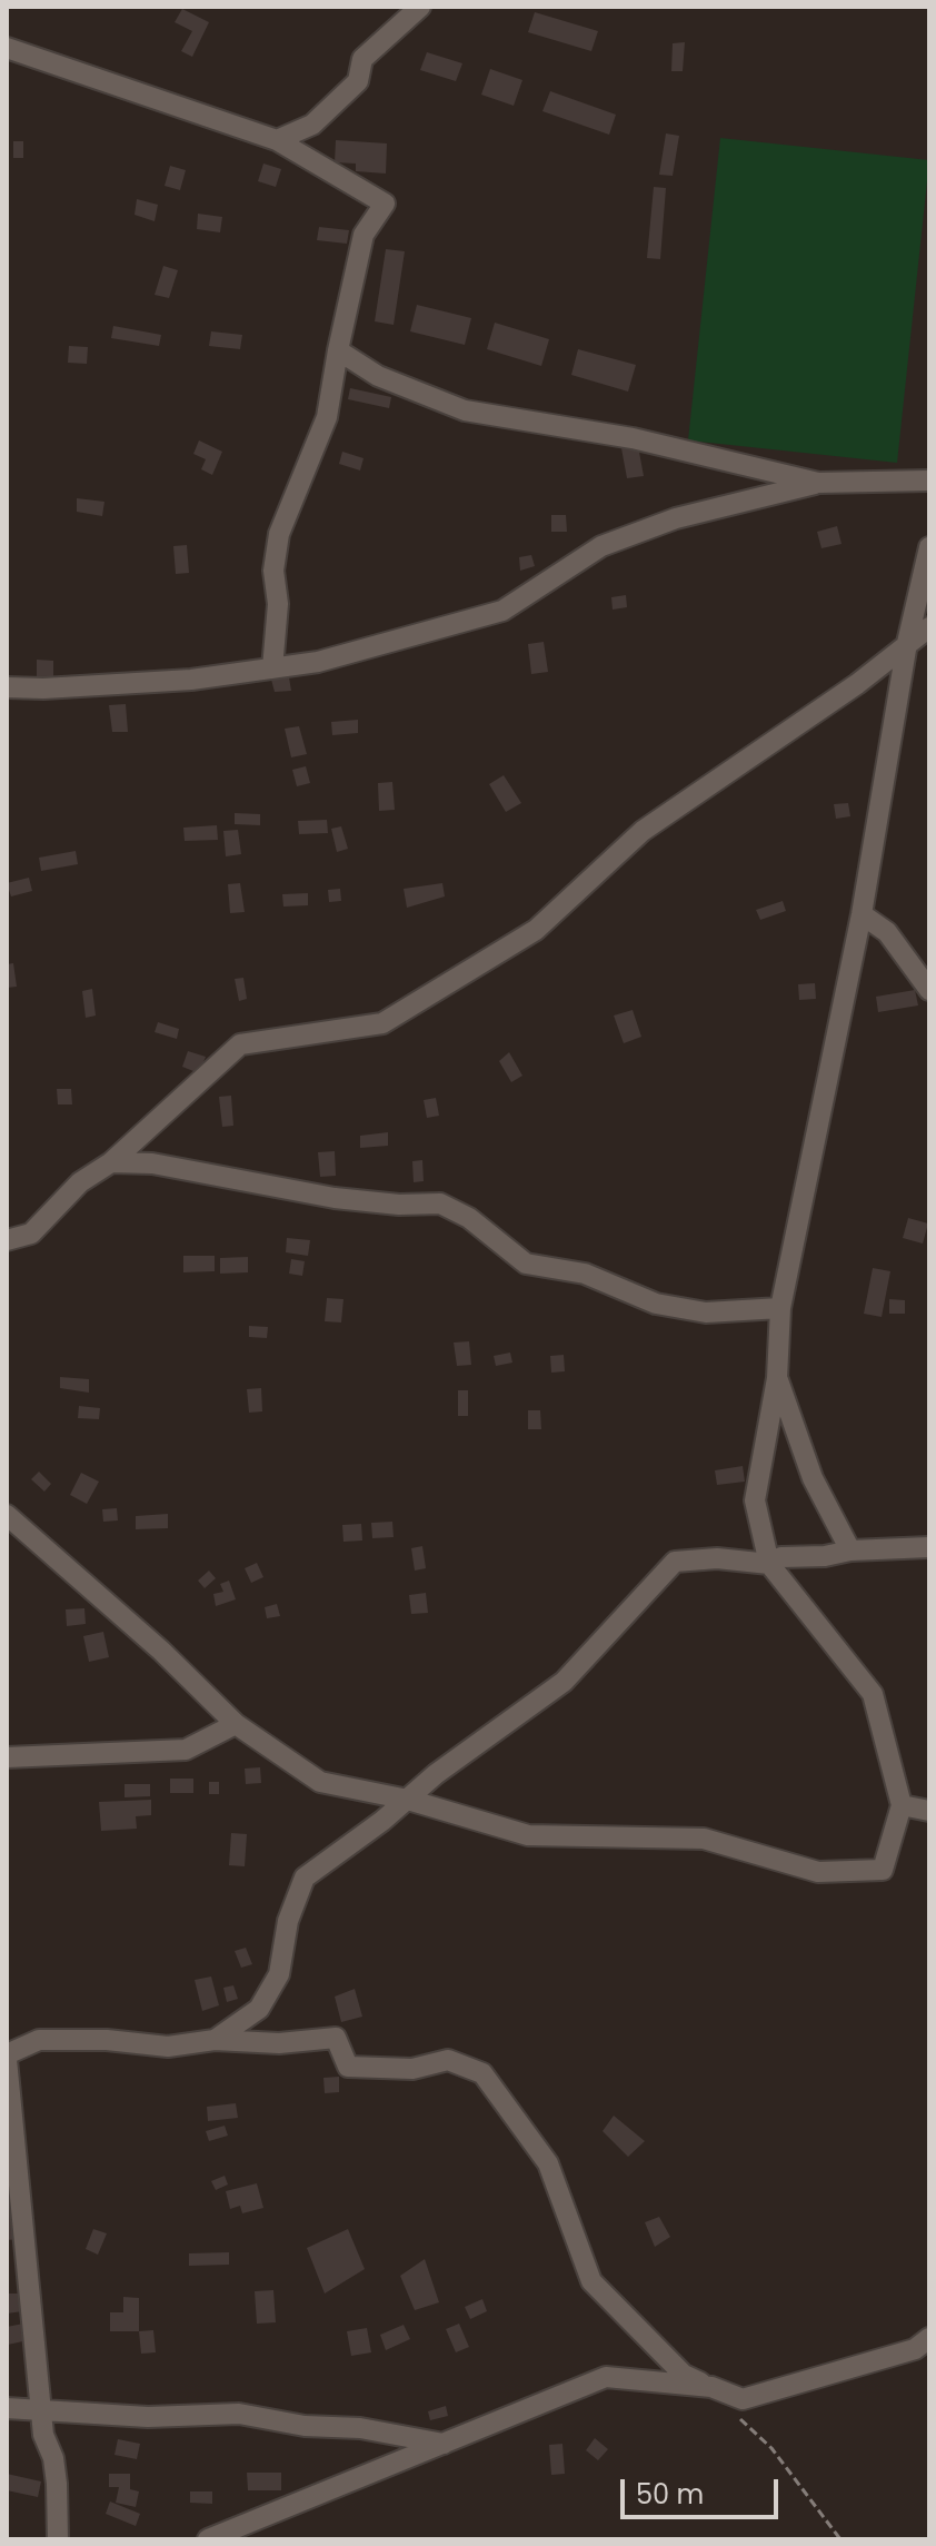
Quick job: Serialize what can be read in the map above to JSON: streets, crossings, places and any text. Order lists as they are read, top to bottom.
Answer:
{
  "scale_bar": "50 m"
}
